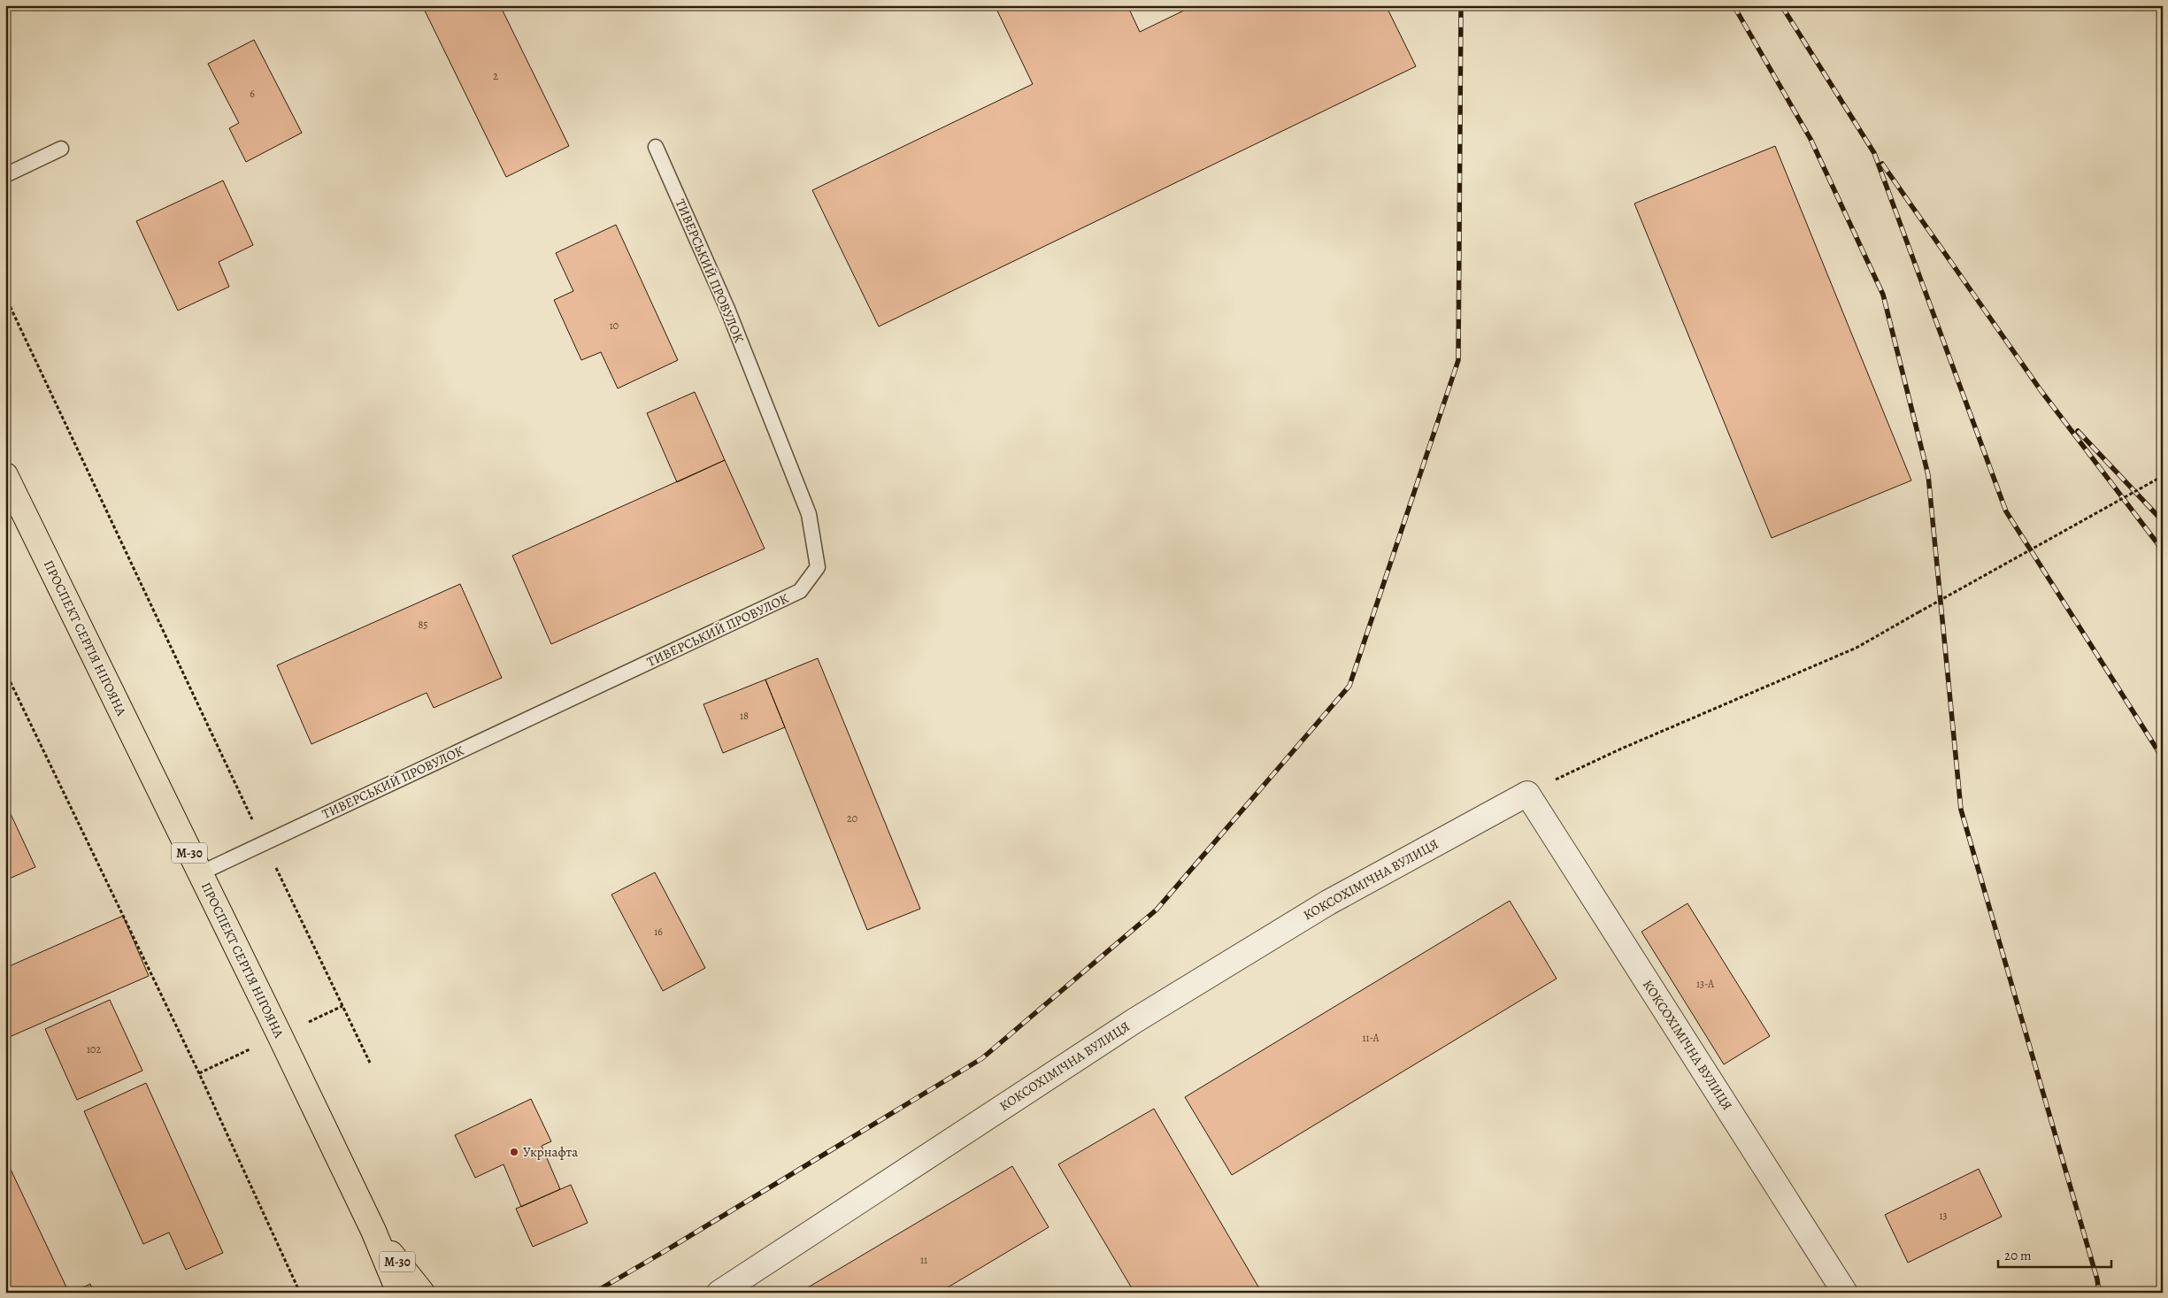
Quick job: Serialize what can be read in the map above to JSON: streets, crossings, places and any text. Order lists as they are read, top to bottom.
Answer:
{
  "streets": {
    "highway": ["ПРОСПЕКТ СЕРГІЯ НІГОЯНА", "М-30"],
    "street": ["КОКСОХІМІЧНА ВУЛИЦЯ"],
    "lane": ["ТИВЕРСЬКИЙ ПРОВУЛОК"]
  },
  "crossings": [
    ["ТИВЕРСЬКИЙ ПРОВУЛОК", "ПРОСПЕКТ СЕРГІЯ НІГОЯНА"]
  ],
  "places": ["Укрнафта"],
  "house_numbers": [
    "2",
    "6",
    "10",
    "85",
    "18",
    "20",
    "16",
    "13-А",
    "11-А",
    "102",
    "13",
    "11"
  ],
  "scale_bar": "20 m"
}
